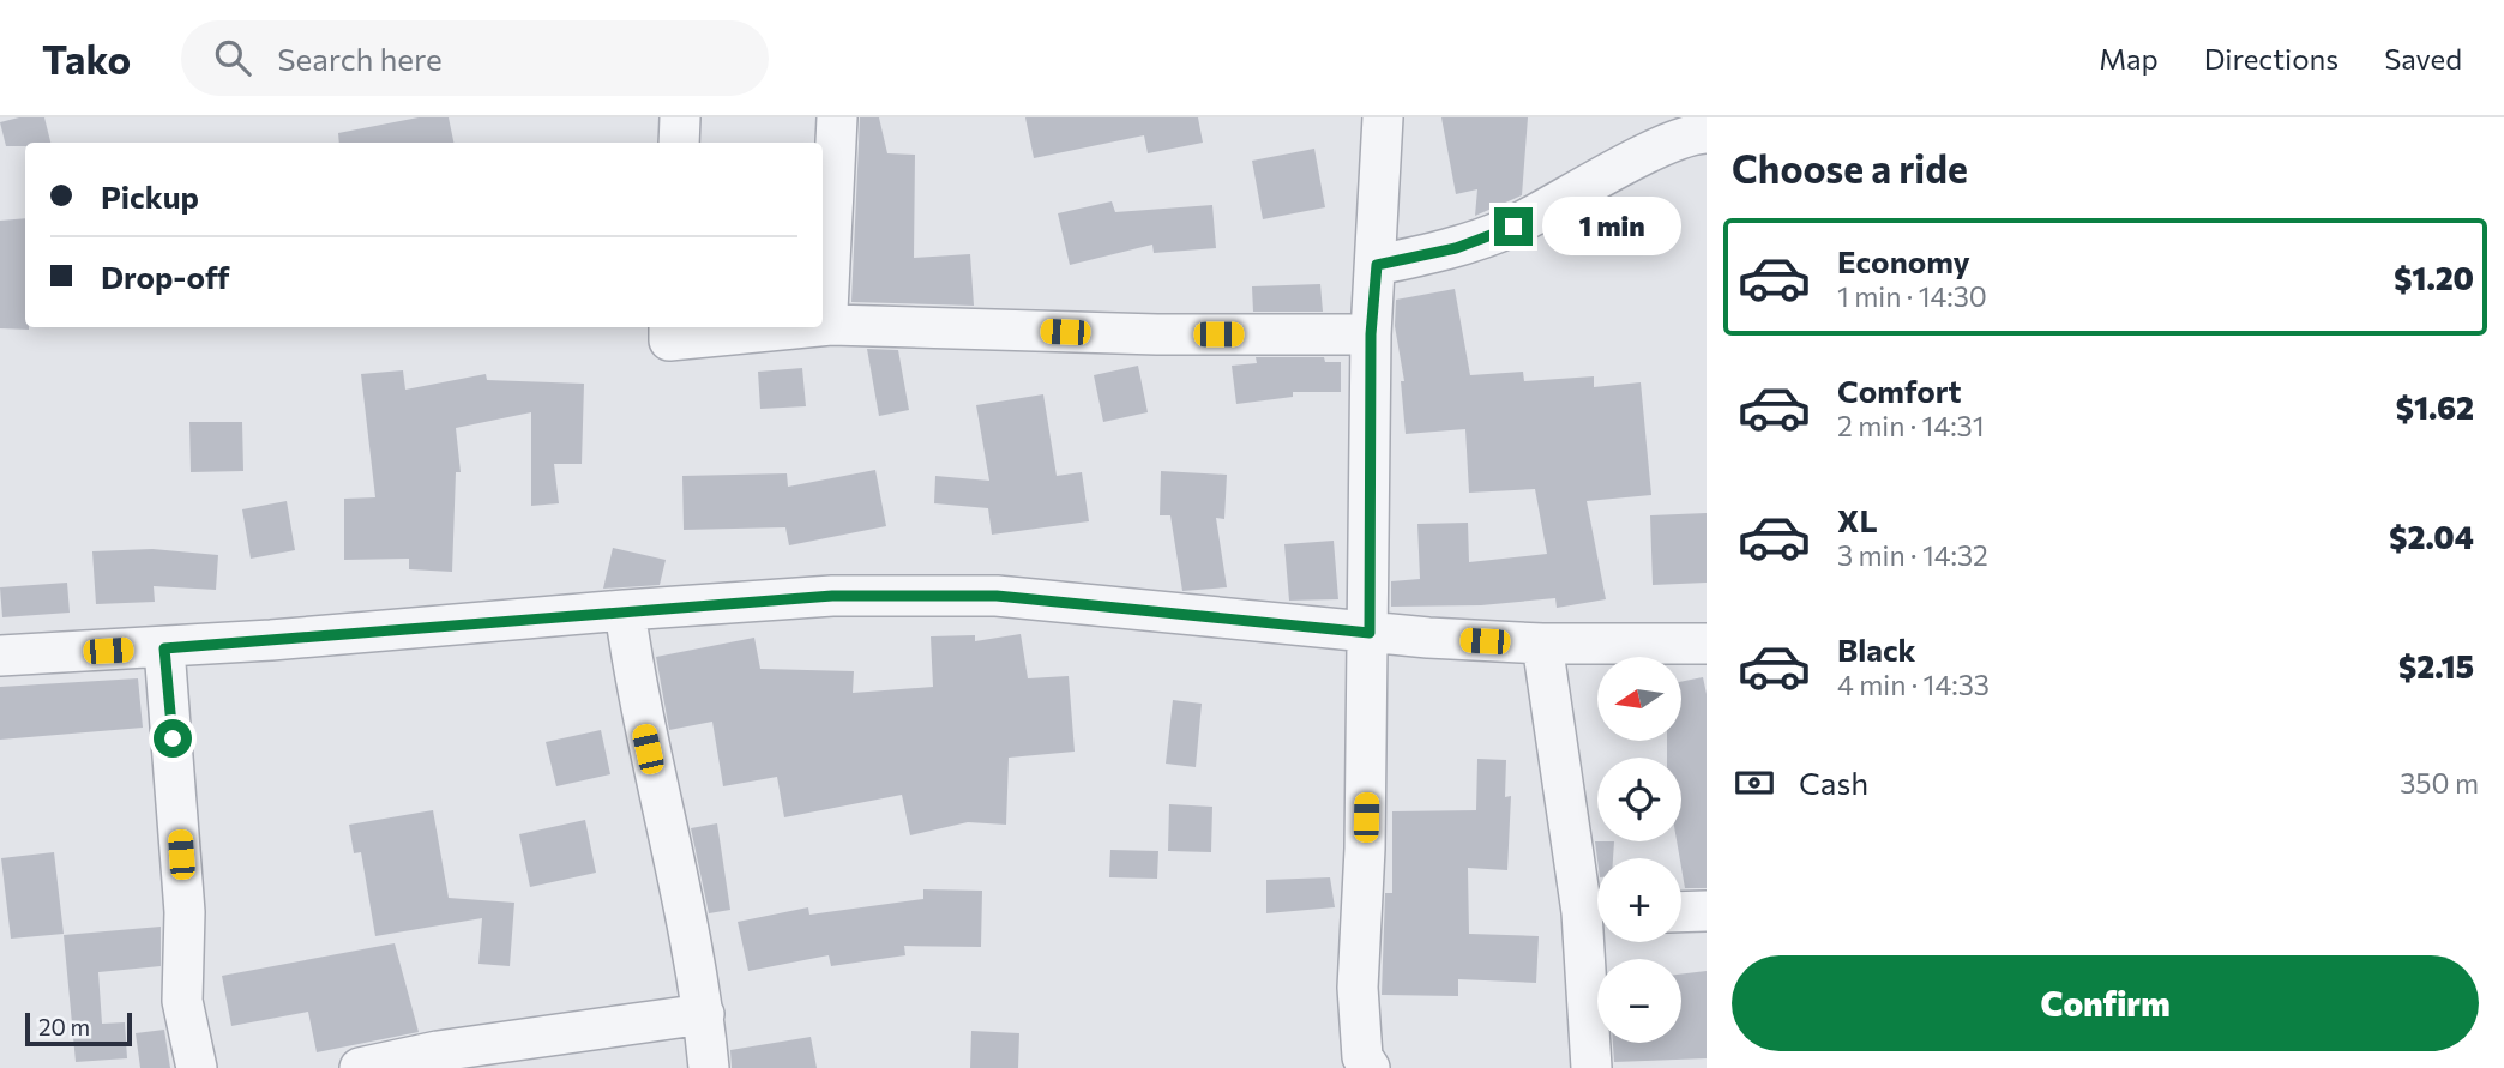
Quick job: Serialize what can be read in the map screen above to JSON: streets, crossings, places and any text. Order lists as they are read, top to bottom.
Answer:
{
  "scale_bar": "20 m",
  "north": "left",
  "page": {
    "header": "Tako",
    "search": "Search here",
    "nav": ["Map", "Directions", "Saved"],
    "heading": "Choose a ride",
    "banner": ["Pickup", "Drop-off"],
    "bubble": "1 min",
    "list": [
      {
        "name": "Economy",
        "note": "1 min · 14:30",
        "value": "$1.20"
      },
      {
        "name": "Comfort",
        "note": "2 min · 14:31",
        "value": "$1.62"
      },
      {
        "name": "XL",
        "note": "3 min · 14:32",
        "value": "$2.04"
      },
      {
        "name": "Black",
        "note": "4 min · 14:33",
        "value": "$2.15"
      }
    ],
    "map_buttons": ["+", "−"],
    "pay": ["Cash", "350 m"],
    "buttons": "Confirm",
    "scale": "20 m"
  }
}
